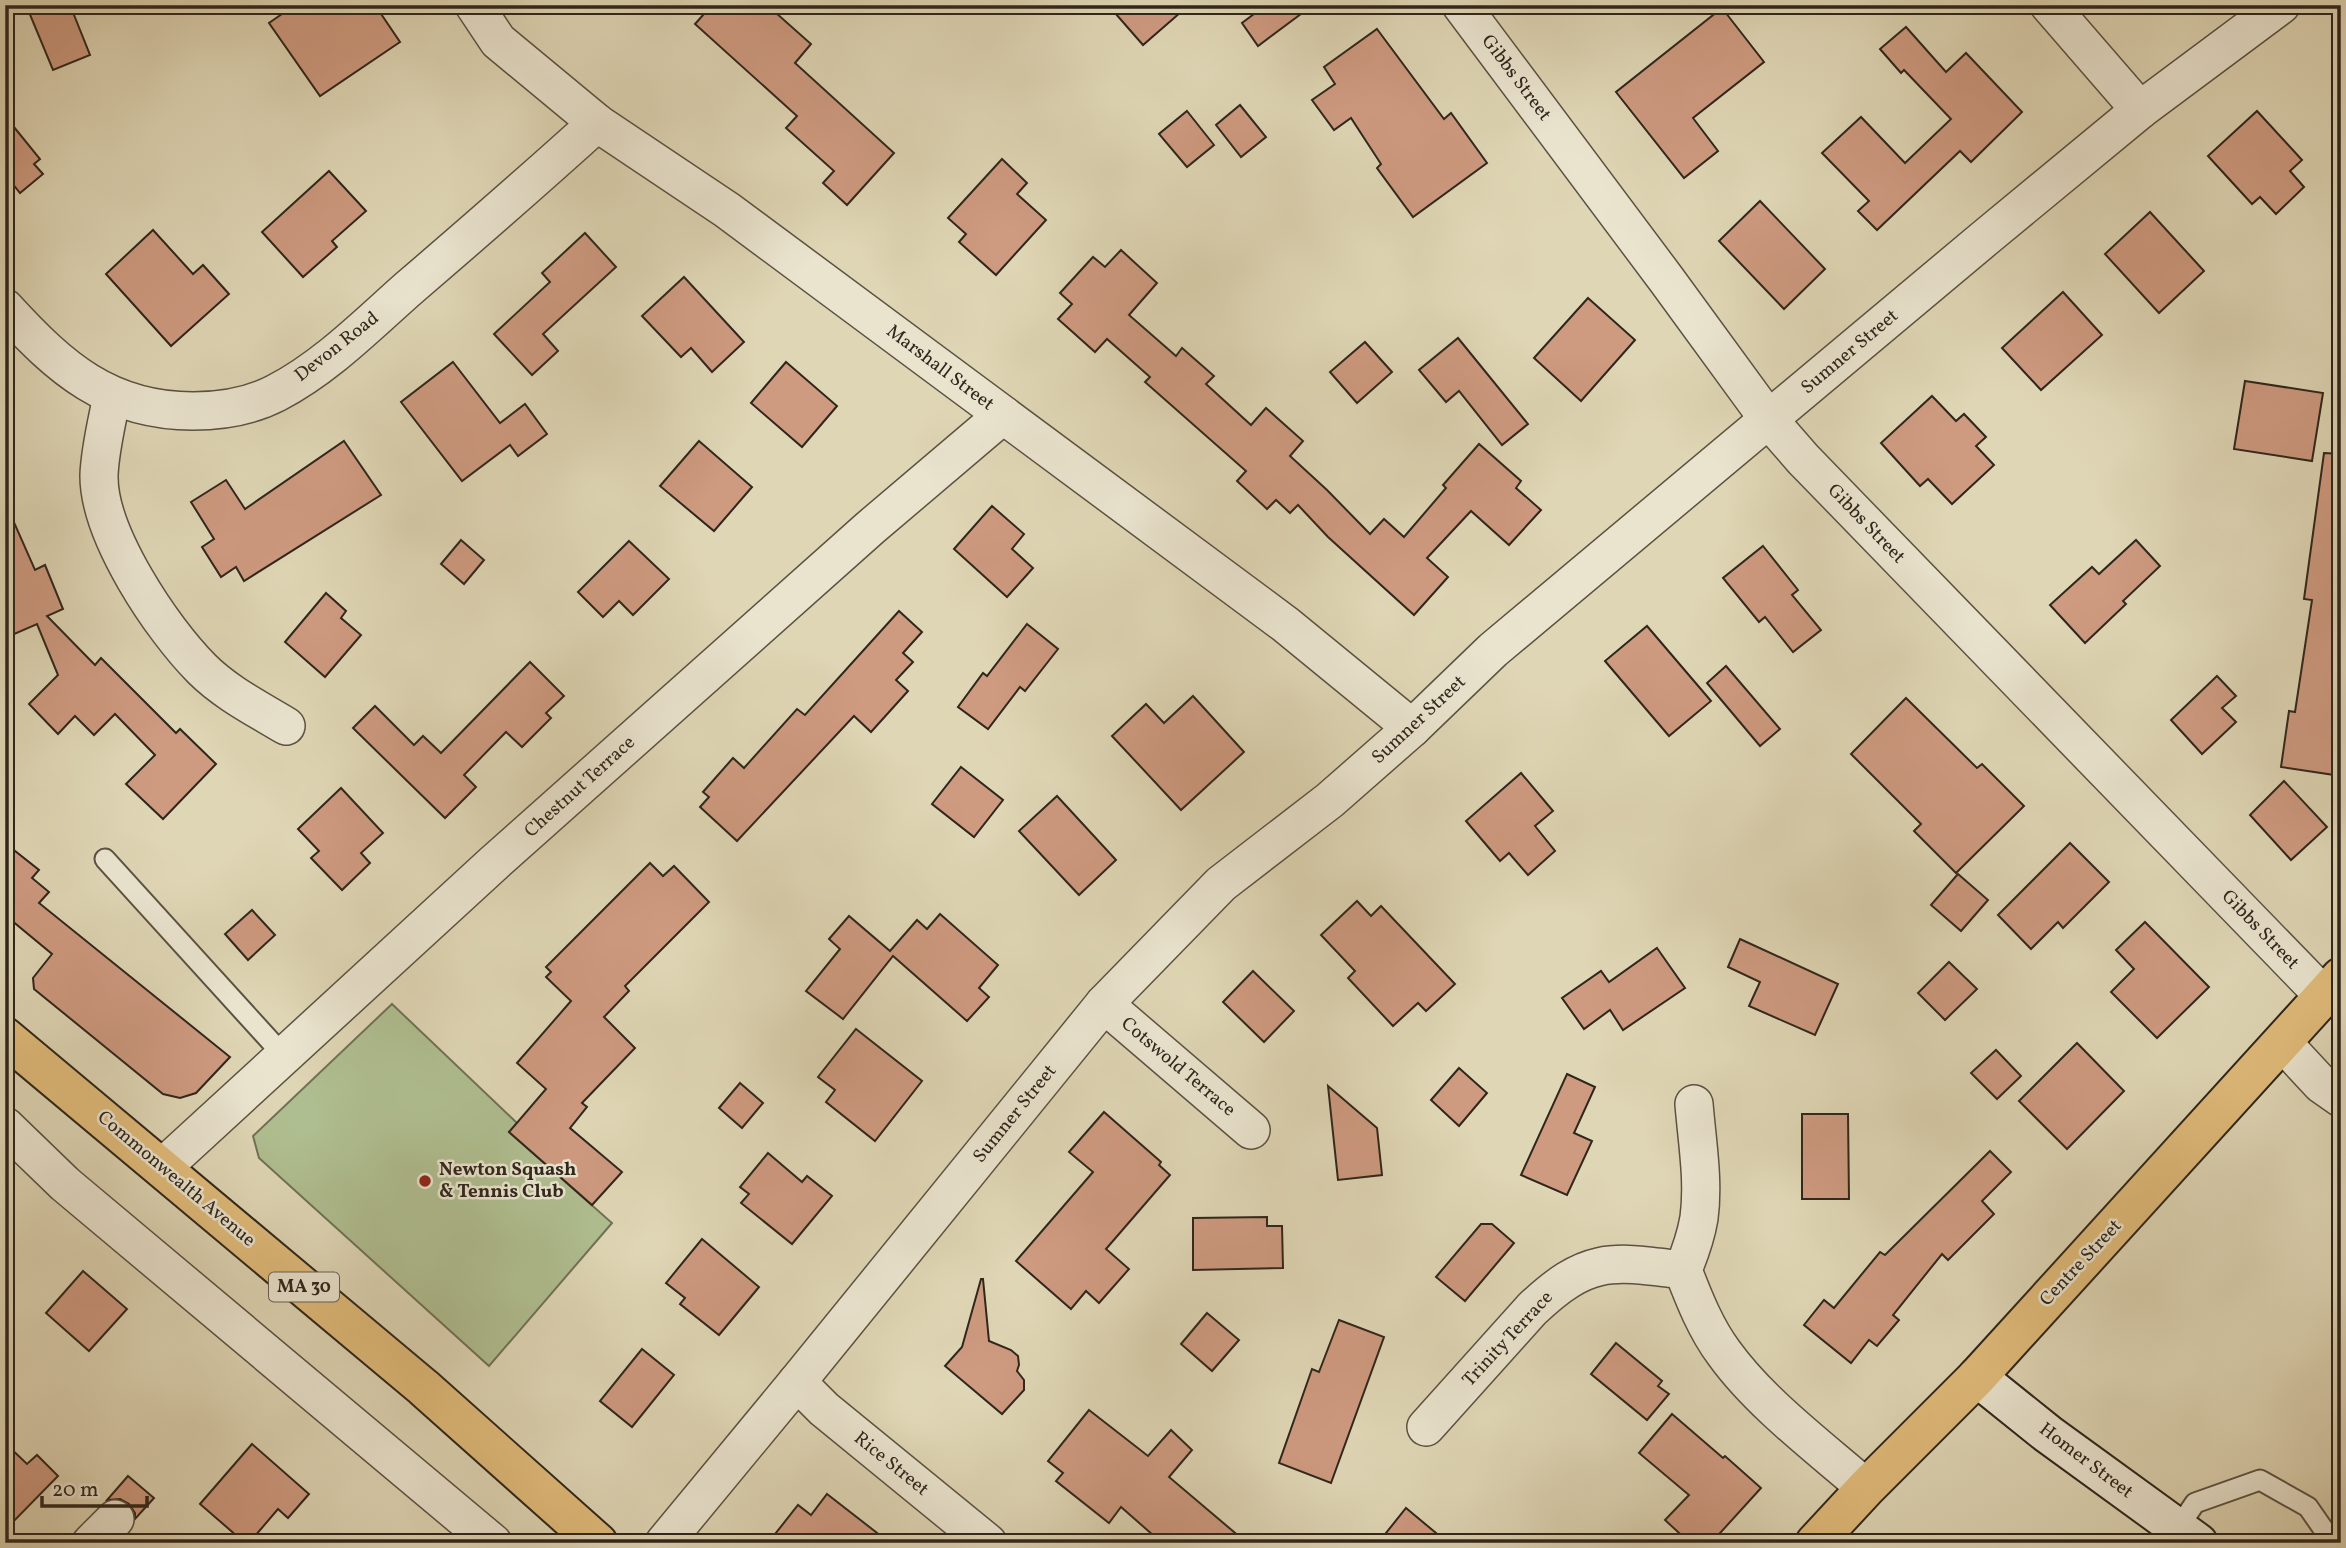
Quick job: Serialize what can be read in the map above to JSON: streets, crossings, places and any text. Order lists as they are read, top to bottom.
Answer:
{
  "streets": {
    "main road": ["Commonwealth Avenue", "Centre Street", "MA 30"],
    "street": [
      "Gibbs Street",
      "Devon Road",
      "Sumner Street",
      "Marshall Street",
      "Chestnut Terrace",
      "Cotswold Terrace",
      "Trinity Terrace",
      "Homer Street",
      "Rice Street"
    ]
  },
  "crossings": [
    ["Gibbs Street", "Sumner Street"],
    ["Gibbs Street", "Centre Street"],
    ["Devon Road", "Marshall Street"],
    ["Sumner Street", "Marshall Street"],
    ["Sumner Street", "Cotswold Terrace"],
    ["Sumner Street", "Rice Street"],
    ["Marshall Street", "Chestnut Terrace"],
    ["Chestnut Terrace", "Commonwealth Avenue"],
    ["Centre Street", "Homer Street"]
  ],
  "places": ["Newton Squash & Tennis Club"],
  "scale_bar": "20 m"
}
